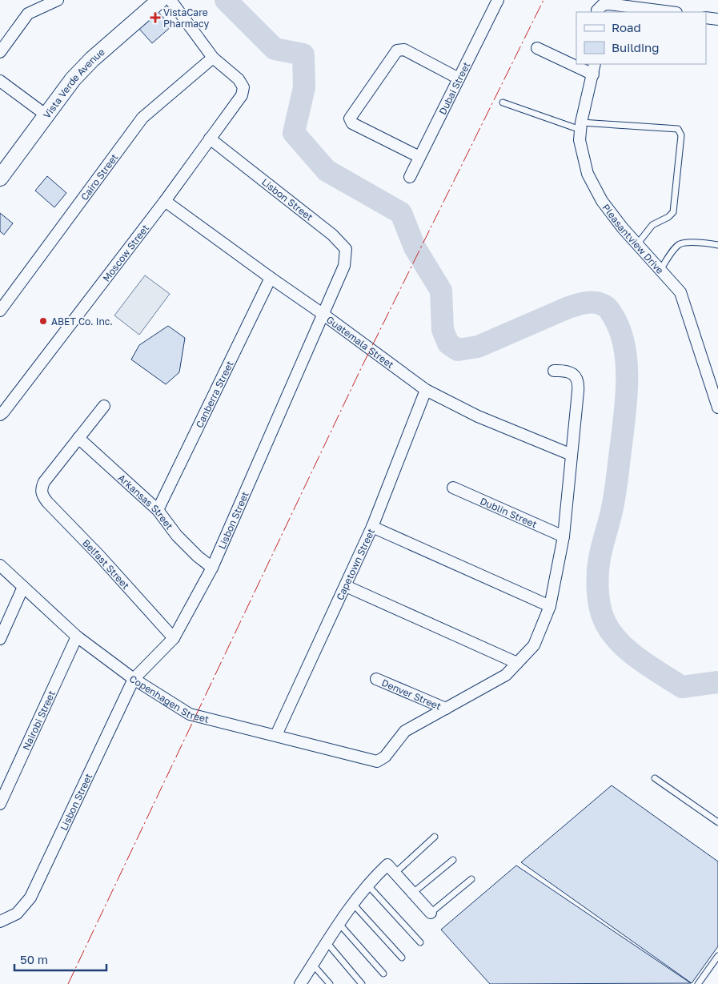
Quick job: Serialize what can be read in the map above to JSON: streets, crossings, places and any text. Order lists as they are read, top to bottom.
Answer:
{
  "streets": {
    "street": [
      "Vista Verde Avenue",
      "Dubai Street",
      "Cairo Street",
      "Lisbon Street",
      "Pleasantview Drive",
      "Moscow Street",
      "Guatemala Street",
      "Canberra Street",
      "Arkansas Street",
      "Dublin Street",
      "Belfast Street",
      "Capetown Street",
      "Denver Street",
      "Copenhagen Street",
      "Nairobi Street"
    ]
  },
  "crossings": [
    ["Cairo Street", "Moscow Street"],
    ["Lisbon Street", "Moscow Street"],
    ["Lisbon Street", "Guatemala Street"],
    ["Lisbon Street", "Arkansas Street"],
    ["Lisbon Street", "Belfast Street"],
    ["Lisbon Street", "Copenhagen Street"],
    ["Moscow Street", "Guatemala Street"],
    ["Guatemala Street", "Canberra Street"],
    ["Guatemala Street", "Capetown Street"],
    ["Canberra Street", "Arkansas Street"],
    ["Arkansas Street", "Belfast Street"],
    ["Capetown Street", "Copenhagen Street"],
    ["Denver Street", "Copenhagen Street"],
    ["Copenhagen Street", "Nairobi Street"]
  ],
  "places": {
    "health": ["VistaCare Pharmacy"],
    "other": ["ABET Co. Inc."]
  },
  "legend": ["Road", "Building"],
  "scale_bar": "50 m"
}
